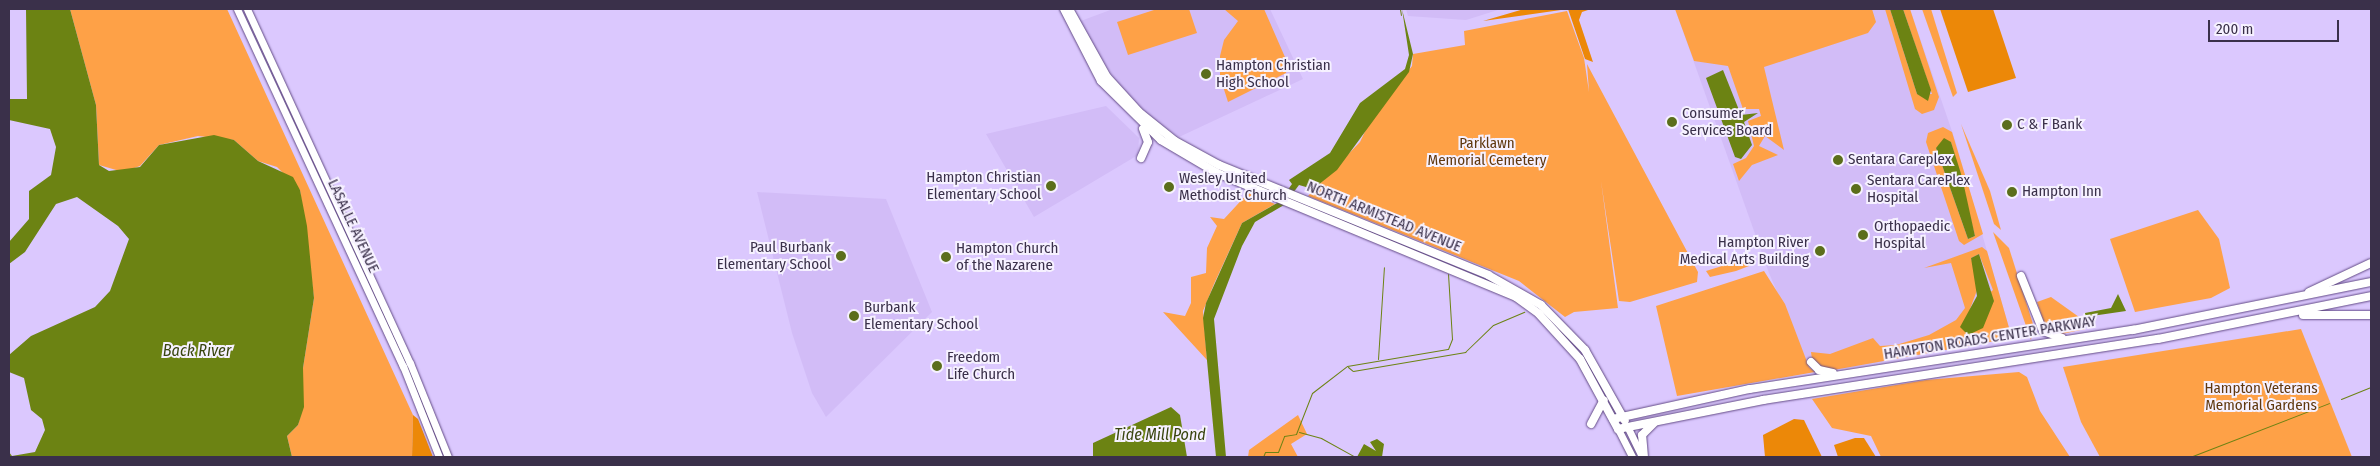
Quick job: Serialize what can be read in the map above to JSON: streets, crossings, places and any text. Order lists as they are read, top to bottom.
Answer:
{
  "streets": {
    "main road": ["NORTH ARMISTEAD AVENUE", "LASALLE AVENUE", "HAMPTON ROADS CENTER PARKWAY"]
  },
  "crossings": [
    ["NORTH ARMISTEAD AVENUE", "HAMPTON ROADS CENTER PARKWAY"]
  ],
  "water": ["Back River", "Tide Mill Pond"],
  "parks": ["Parklawn Memorial Cemetery", "Hampton Veterans Memorial Gardens"],
  "places": [
    "Hampton Christian High School",
    "Consumer Services Board",
    "C & F Bank",
    "Sentara Careplex",
    "Hampton Christian Elementary School",
    "Wesley United Methodist Church",
    "Sentara CarePlex Hospital",
    "Hampton Inn",
    "Orthopaedic Hospital",
    "Hampton River Medical Arts Building",
    "Paul Burbank Elementary School",
    "Hampton Church of the Nazarene",
    "Burbank Elementary School",
    "Freedom Life Church"
  ],
  "scale_bar": "200 m"
}
